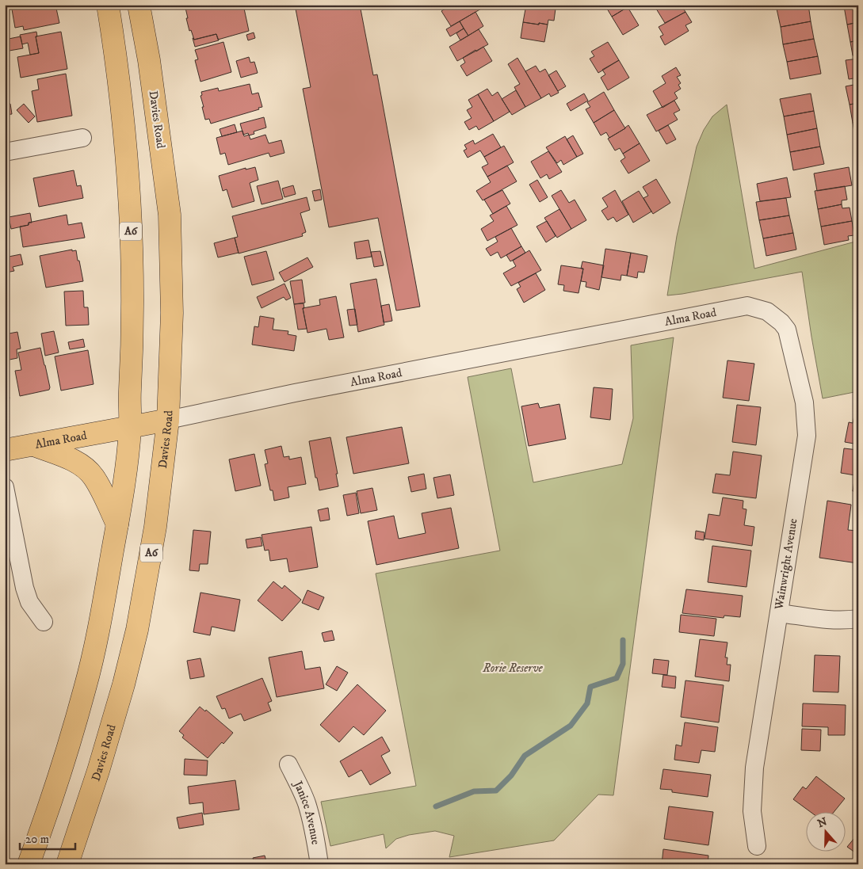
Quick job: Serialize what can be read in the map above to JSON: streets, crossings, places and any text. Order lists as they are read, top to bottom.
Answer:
{
  "streets": {
    "main road": ["Davies Road", "A6", "Alma Road"],
    "street": ["Wainwright Avenue", "Janice Avenue"]
  },
  "crossings": [
    ["Davies Road", "Alma Road"],
    ["A6", "Alma Road"],
    ["Alma Road", "Wainwright Avenue"]
  ],
  "parks": ["Rorie Reserve"],
  "scale_bar": "20 m",
  "north": "top"
}
